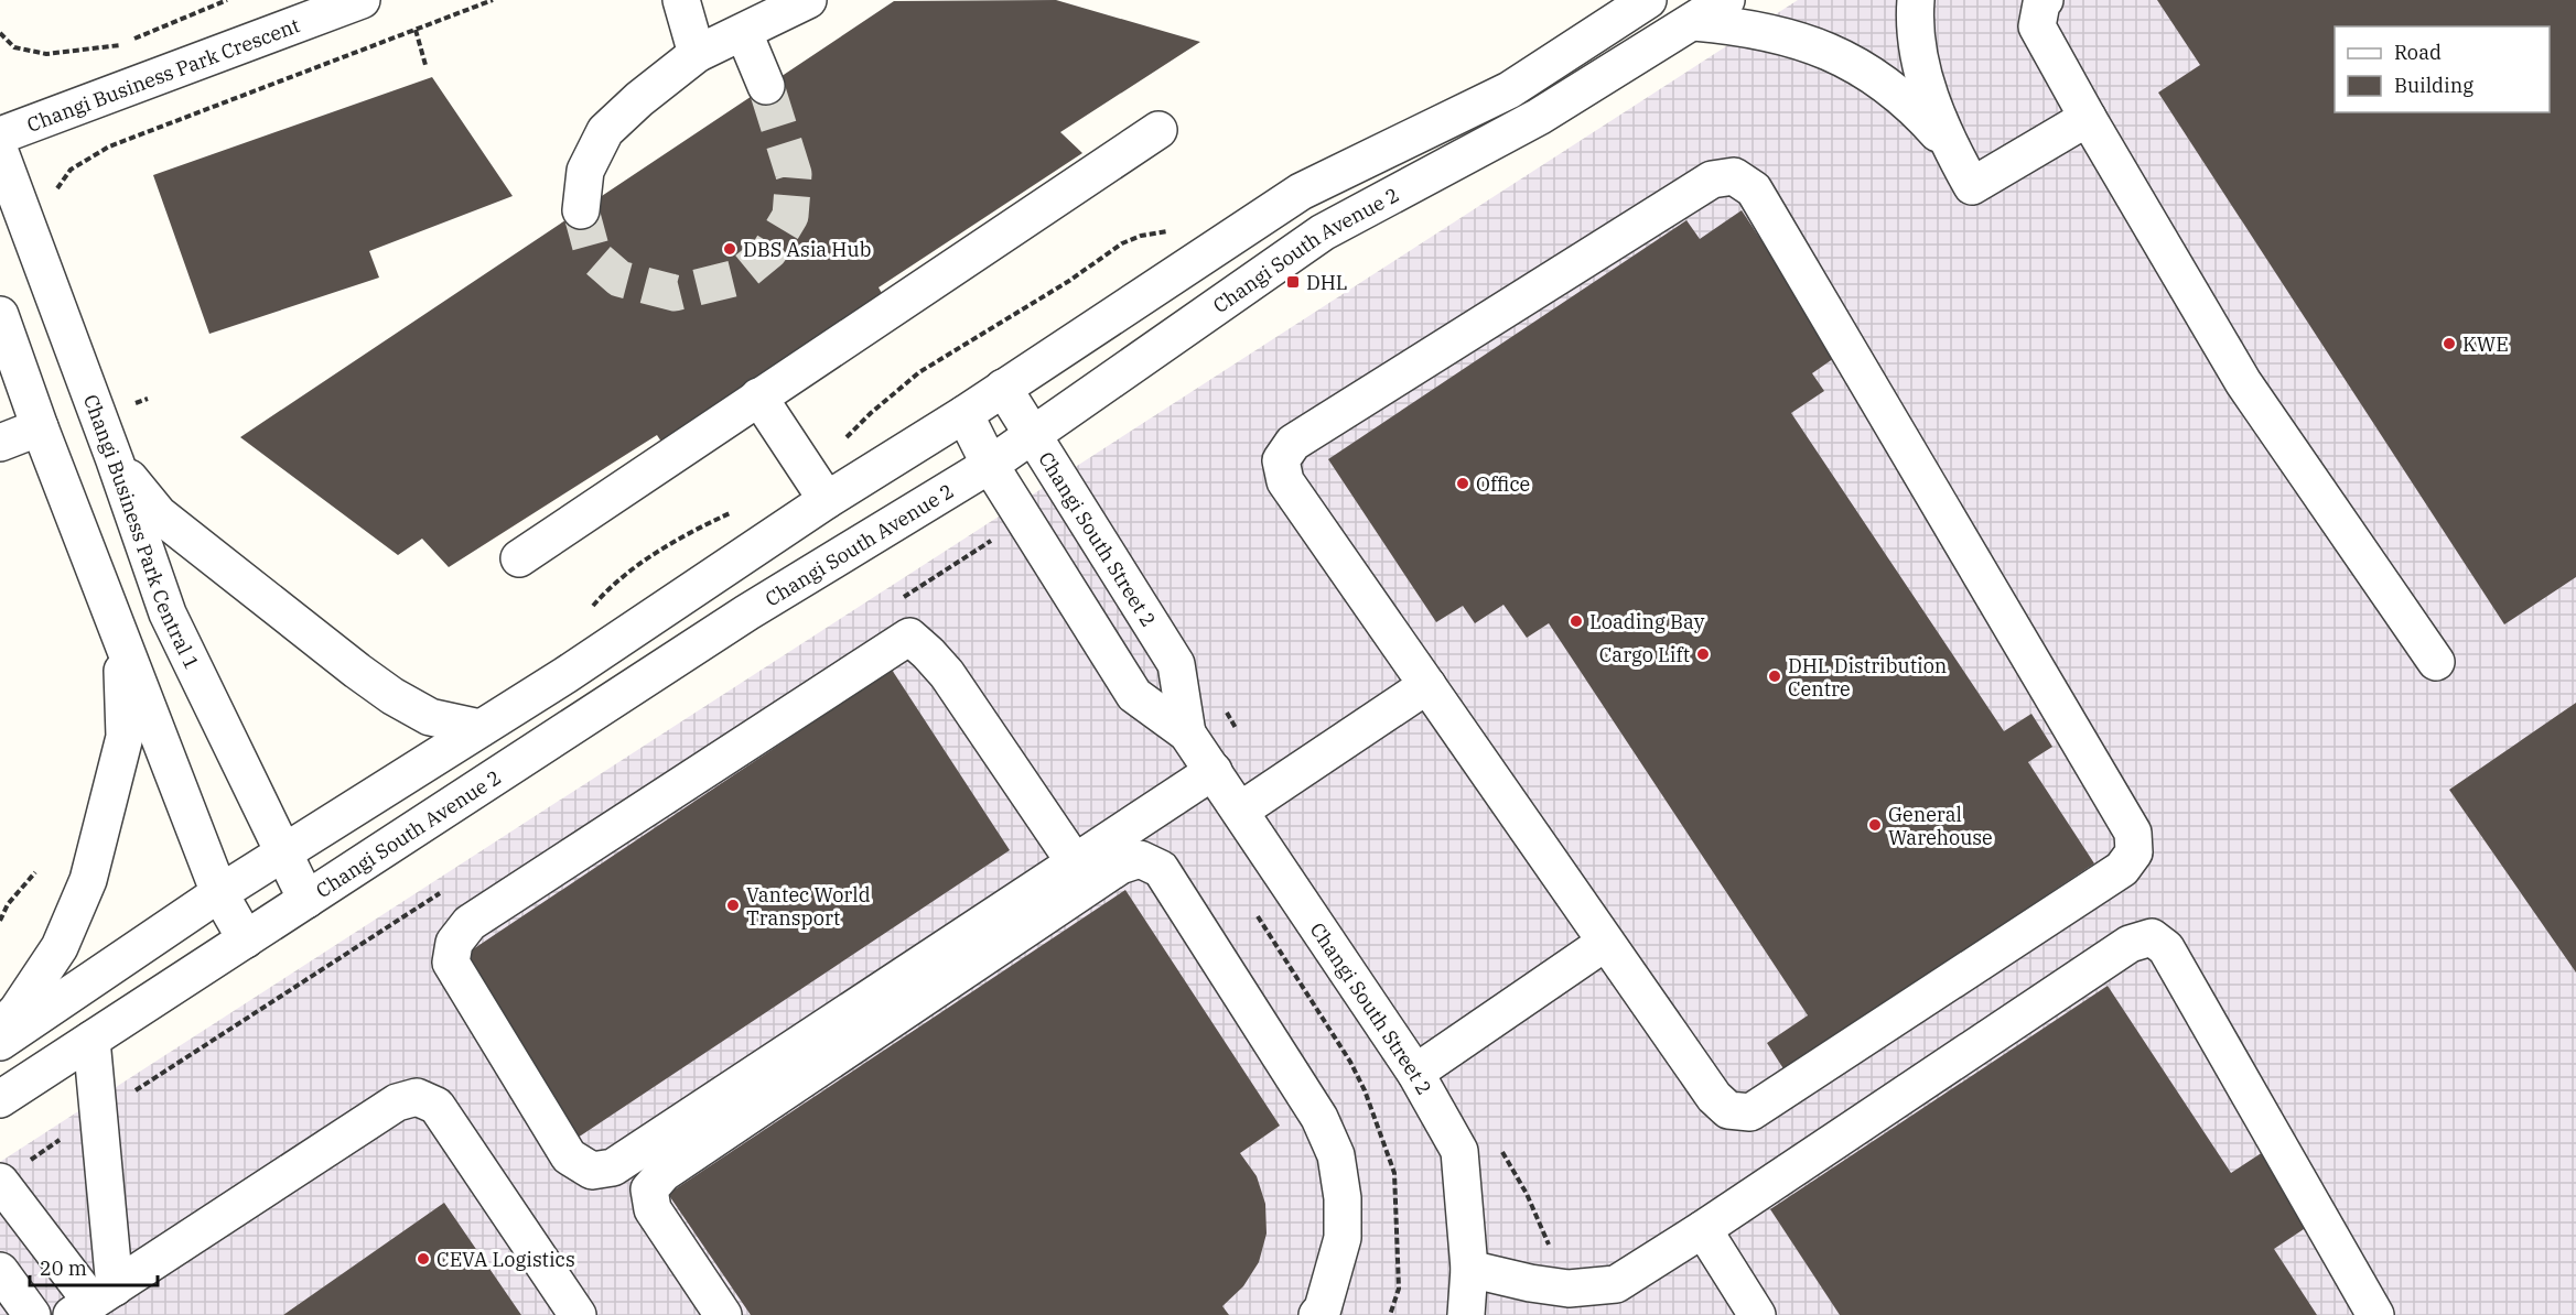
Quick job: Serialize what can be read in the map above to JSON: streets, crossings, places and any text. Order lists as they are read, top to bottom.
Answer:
{
  "streets": {
    "street": [
      "Changi Business Park Crescent",
      "Changi South Avenue 2",
      "Changi Business Park Central 1",
      "Changi South Street 2"
    ]
  },
  "crossings": [
    ["Changi South Avenue 2", "Changi Business Park Central 1"],
    ["Changi South Avenue 2", "Changi South Street 2"]
  ],
  "places": {
    "other": [
      "DBS Asia Hub",
      "KWE",
      "Office",
      "Loading Bay",
      "Cargo Lift",
      "DHL Distribution Centre",
      "General Warehouse",
      "Vantec World Transport",
      "CEVA Logistics"
    ],
    "transit": ["DHL"]
  },
  "legend": ["Road", "Building"],
  "scale_bar": "20 m"
}
